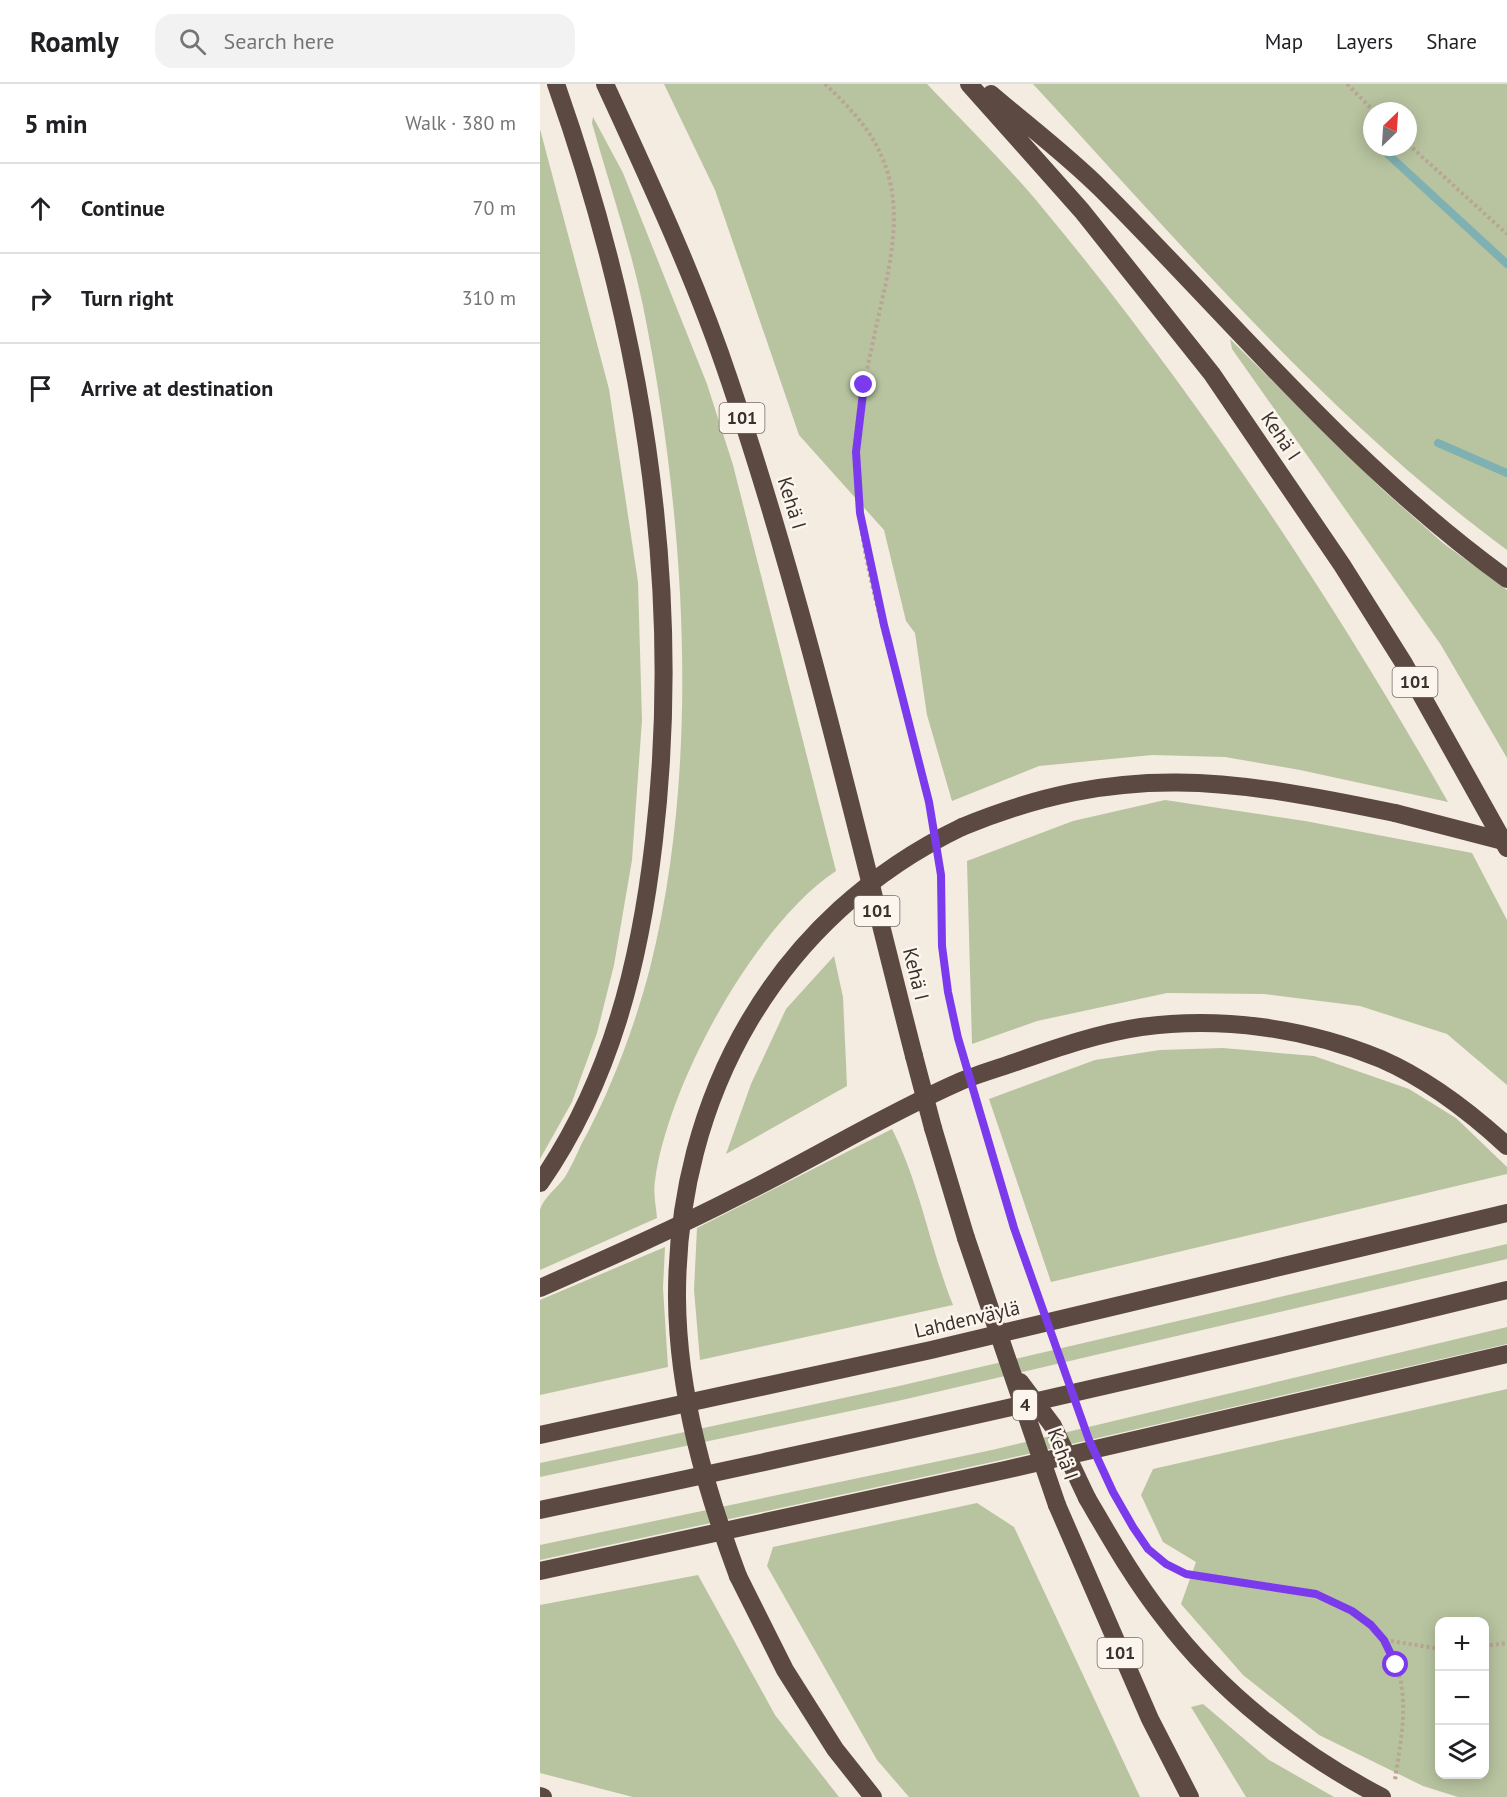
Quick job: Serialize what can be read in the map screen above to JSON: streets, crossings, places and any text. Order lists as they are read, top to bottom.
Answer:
{
  "streets": {
    "highway": [
      "101",
      "Kehä I",
      "Lahdenväylä",
      "4"
    ]
  },
  "north": "top right",
  "page": {
    "header": "Roamly",
    "search": "Search here",
    "nav": ["Map", "Layers", "Share"],
    "heading": ["5 min", "Walk · 380 m"],
    "list": [
      ["Continue", "70 m"],
      ["Turn right", "310 m"],
      "Arrive at destination"
    ],
    "map_buttons": ["+", "−"]
  }
}
